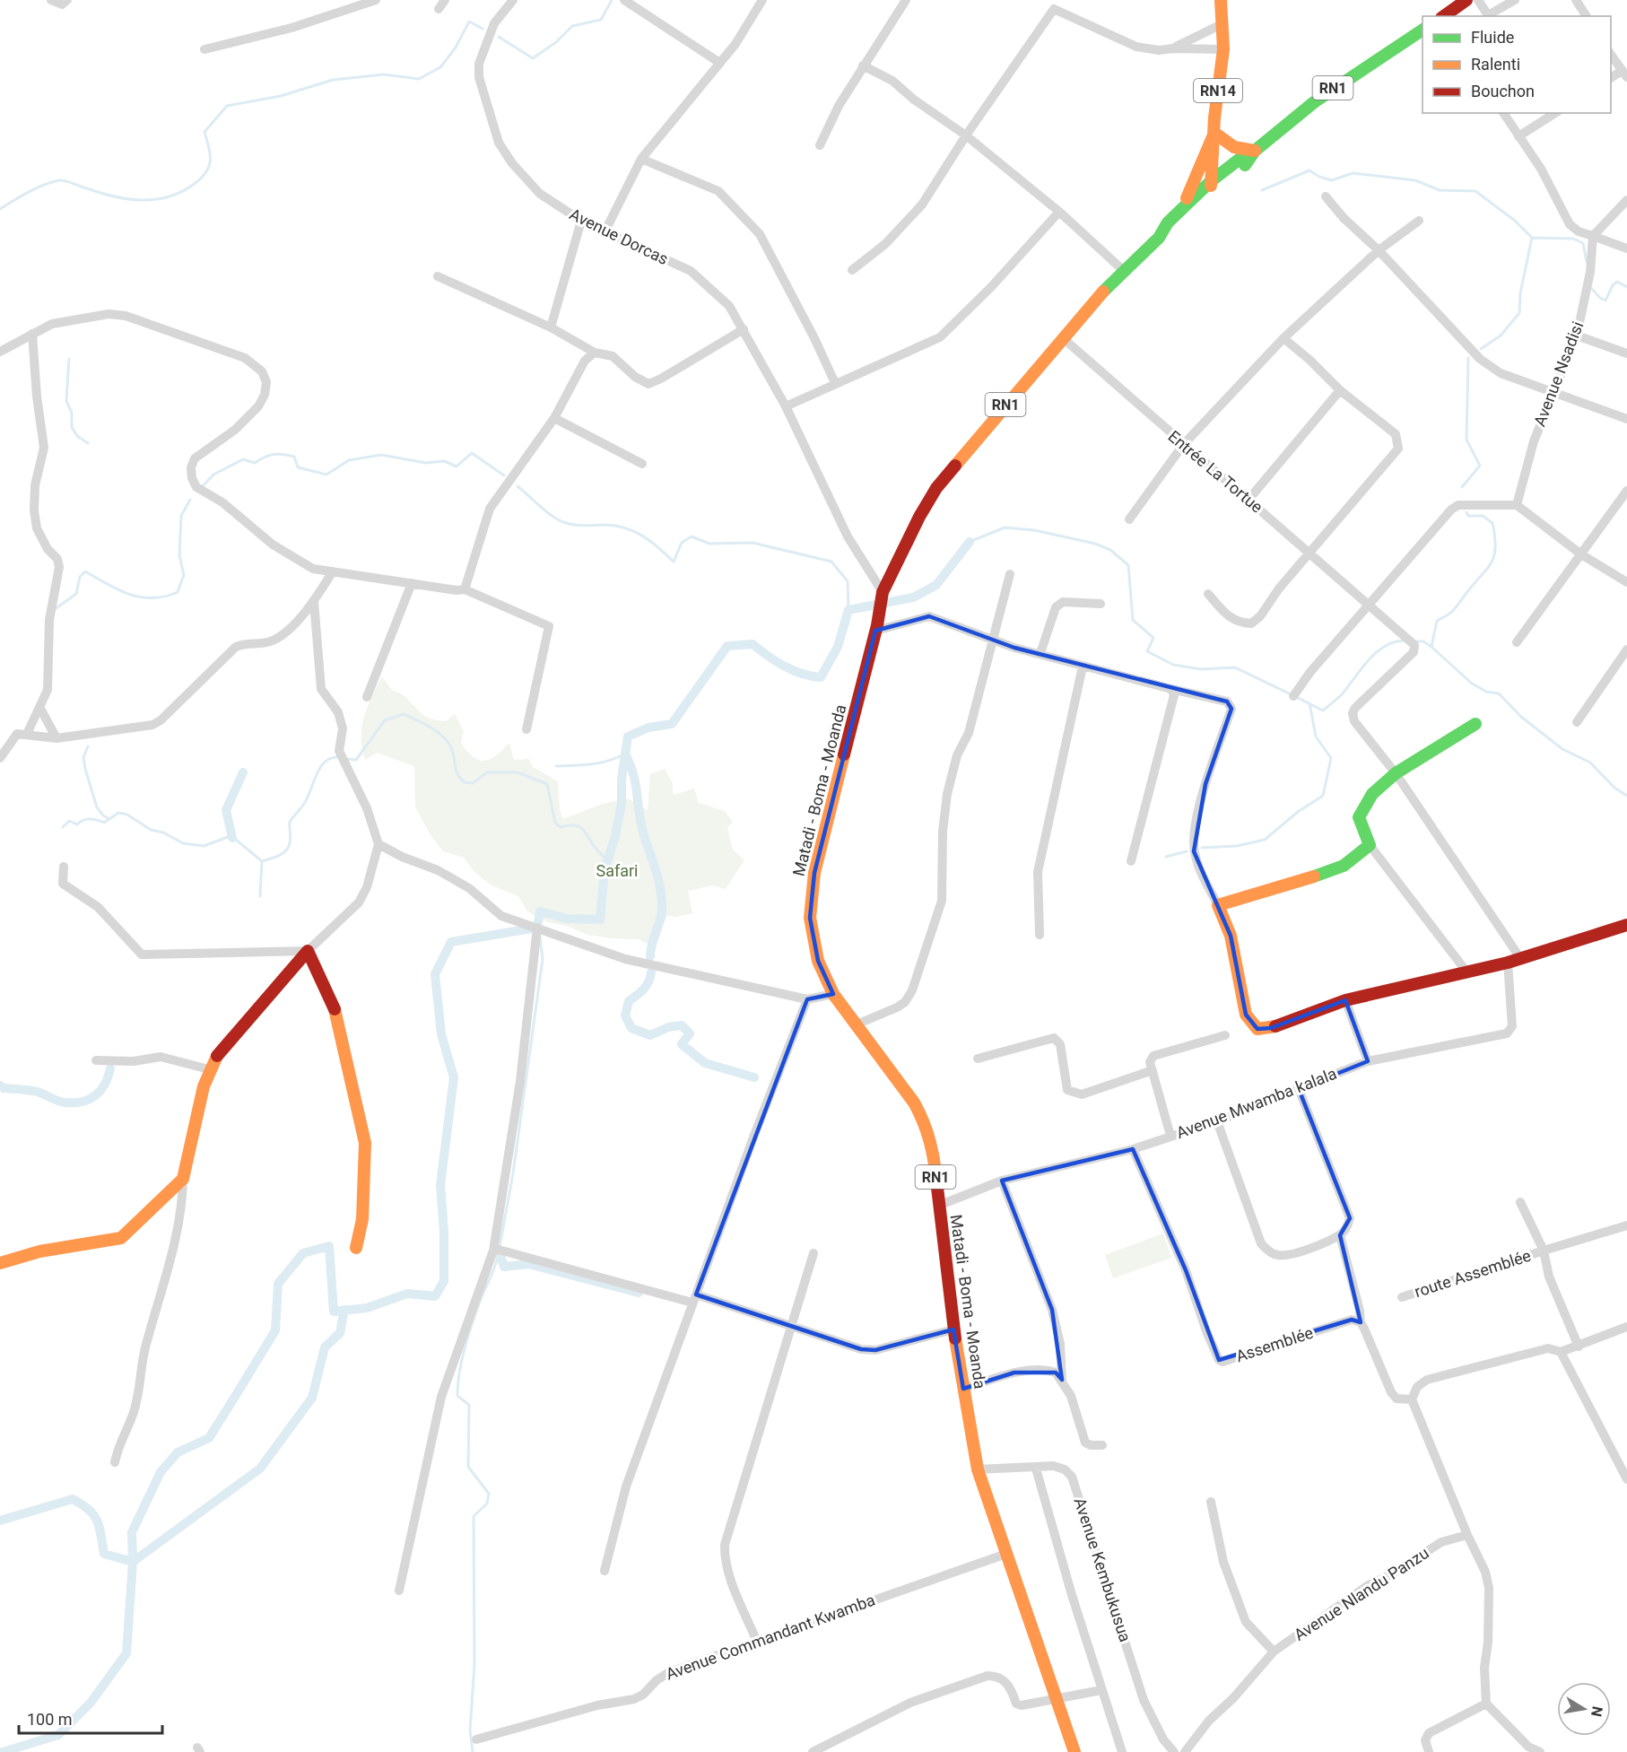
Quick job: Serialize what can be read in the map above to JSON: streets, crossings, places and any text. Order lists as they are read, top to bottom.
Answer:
{
  "streets": {
    "main road": ["RN1", "RN14", "Matadi - Boma - Moanda"],
    "street": [
      "Avenue Dorcas",
      "Avenue Nsadisi",
      "Entrée La Tortue",
      "Avenue Mwamba kalala",
      "route Assemblée",
      "Assemblée",
      "Avenue Kembukusua",
      "Avenue Nlandu Panzu",
      "Avenue Commandant Kwamba"
    ]
  },
  "crossings": [
    ["RN14", "Matadi - Boma - Moanda"],
    ["Avenue Dorcas", "Matadi - Boma - Moanda"],
    ["Entrée La Tortue", "Matadi - Boma - Moanda"],
    ["Matadi - Boma - Moanda", "Avenue Mwamba kalala"],
    ["Matadi - Boma - Moanda", "Avenue Kembukusua"],
    ["Matadi - Boma - Moanda", "Avenue Commandant Kwamba"],
    ["Avenue Mwamba kalala", "Assemblée"]
  ],
  "parks": ["Safari"],
  "legend": ["Fluide", "Ralenti", "Bouchon"],
  "scale_bar": "100 m",
  "north": "right"
}
